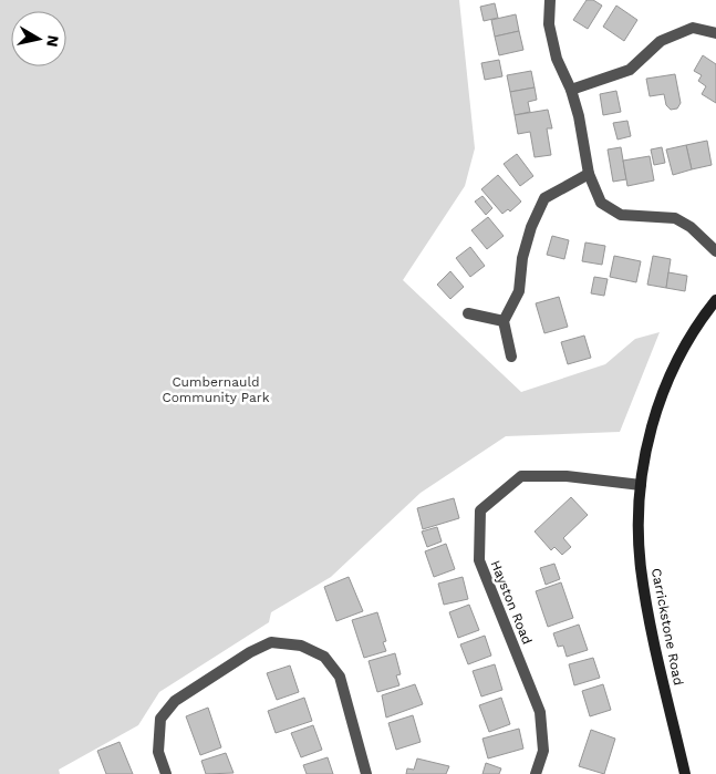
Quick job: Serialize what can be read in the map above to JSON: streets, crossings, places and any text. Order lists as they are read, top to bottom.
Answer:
{
  "streets": {
    "street": ["Hayston Road", "Carrickstone Road"]
  },
  "crossings": [
    ["Hayston Road", "Carrickstone Road"]
  ],
  "parks": ["Cumbernauld Community Park"],
  "north": "right"
}
